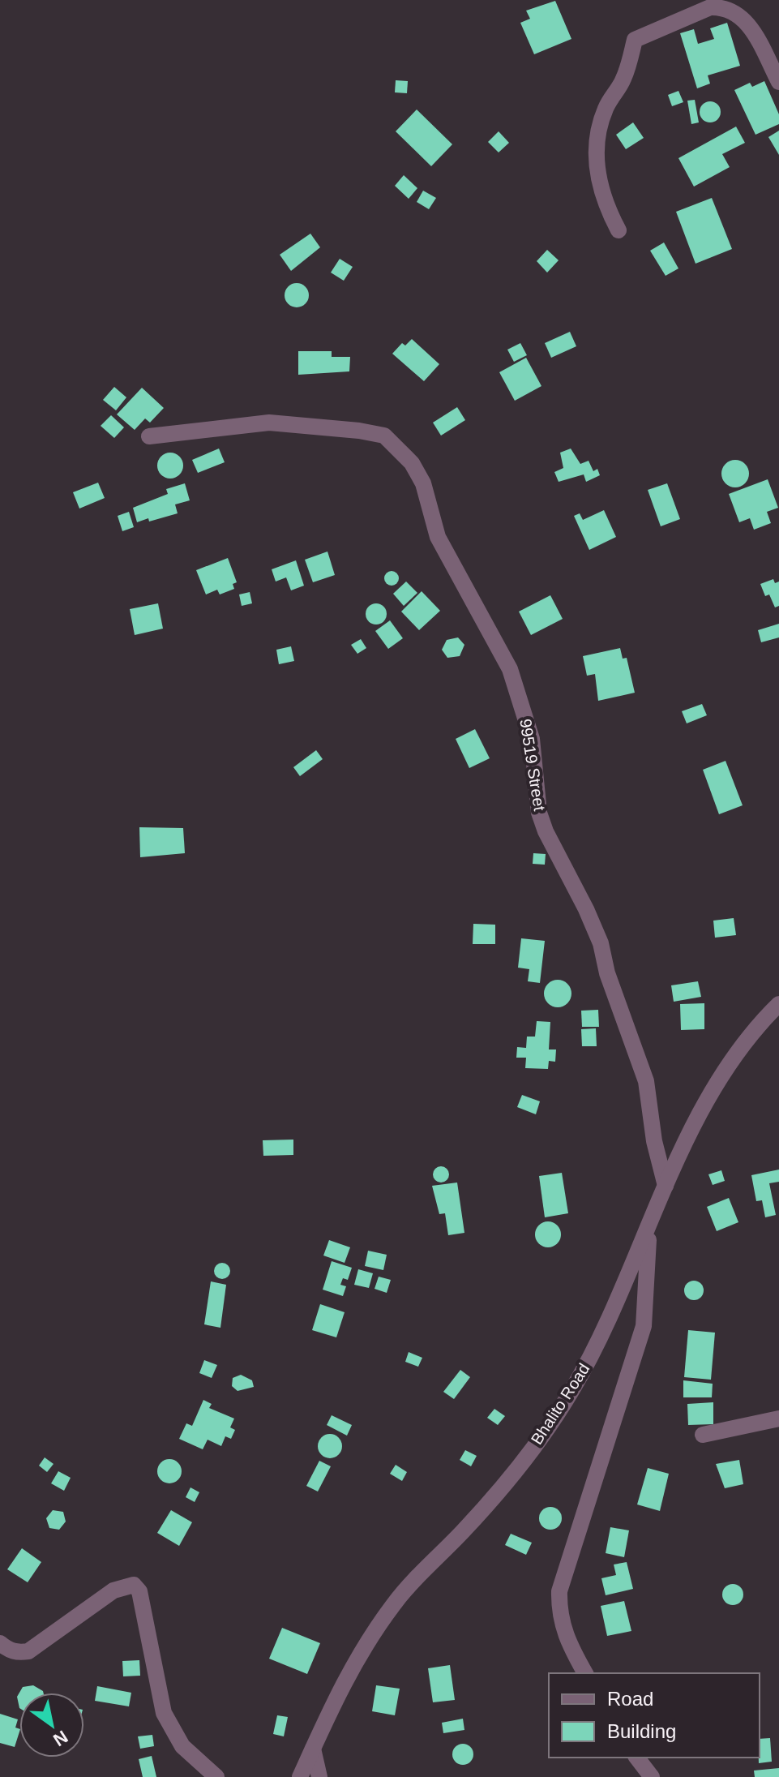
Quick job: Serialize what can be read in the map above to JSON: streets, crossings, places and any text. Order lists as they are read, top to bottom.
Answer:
{
  "streets": {
    "street": ["99519 Street", "Bhalito Road"]
  },
  "crossings": [
    ["99519 Street", "Bhalito Road"]
  ],
  "legend": ["Road", "Building"],
  "north": "bottom right"
}
